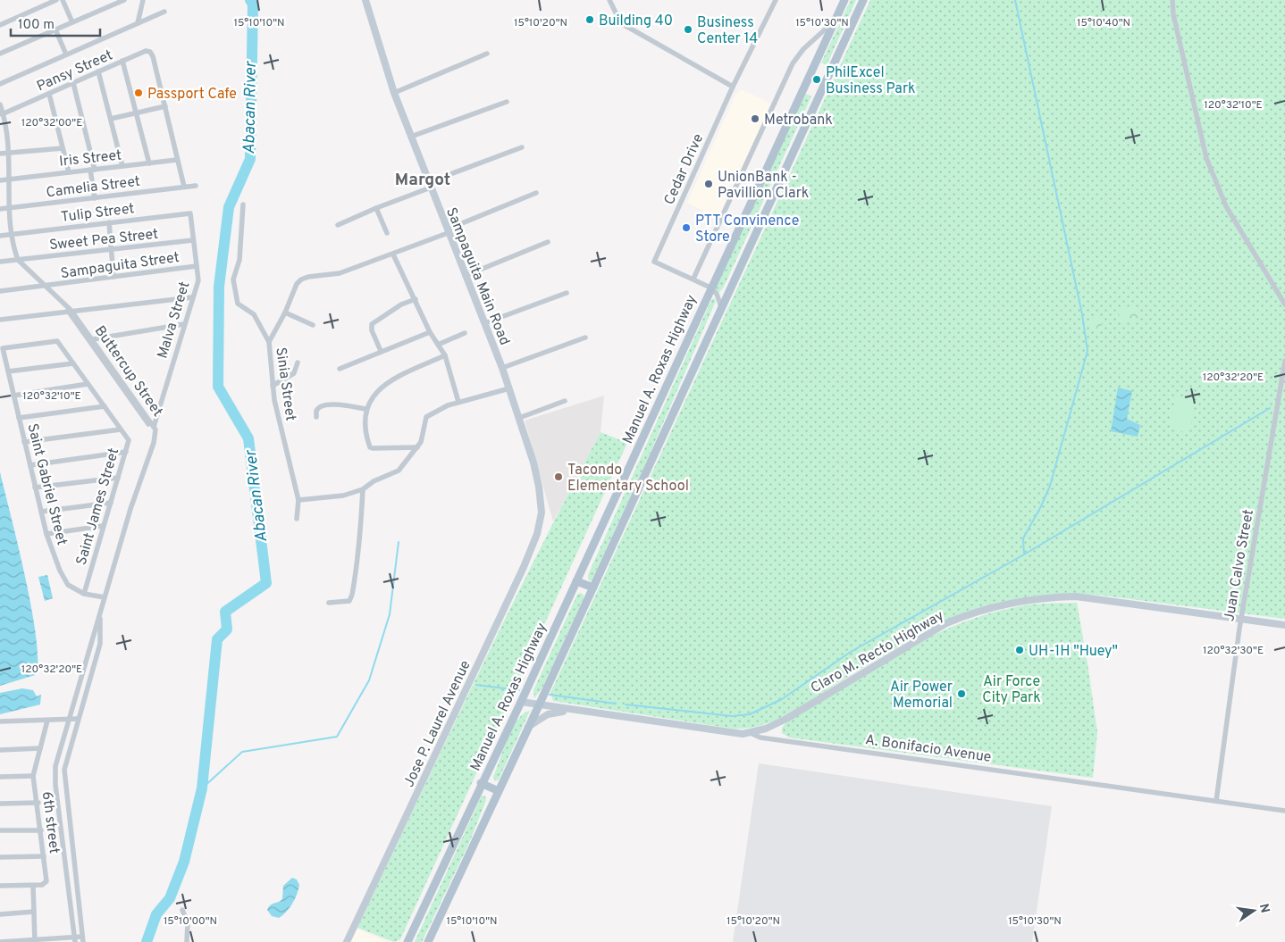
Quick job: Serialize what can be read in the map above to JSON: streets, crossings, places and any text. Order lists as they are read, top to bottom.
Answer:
{
  "streets": {
    "main road": ["Manuel A. Roxas Highway"],
    "street": [
      "Pansy Street",
      "Iris Street",
      "Cedar Drive",
      "Camelia Street",
      "Tulip Street",
      "Sweet Pea Street",
      "Sampaguita Street",
      "Sampaguita Main Road",
      "Malva Street",
      "Buttercup Street",
      "Sinia Street",
      "Saint Gabriel Street",
      "Saint James Street",
      "Juan Calvo Street",
      "Claro M. Recto Highway",
      "Jose P. Laurel Avenue",
      "A. Bonifacio Avenue",
      "6th street"
    ]
  },
  "crossings": [
    ["Pansy Street", "Iris Street"],
    ["Pansy Street", "Camelia Street"],
    ["Pansy Street", "Buttercup Street"],
    ["Iris Street", "Buttercup Street"],
    ["Camelia Street", "Buttercup Street"],
    ["Tulip Street", "Malva Street"],
    ["Tulip Street", "Buttercup Street"],
    ["Sweet Pea Street", "Malva Street"],
    ["Sweet Pea Street", "Buttercup Street"],
    ["Sampaguita Street", "Malva Street"],
    ["Sampaguita Street", "Buttercup Street"],
    ["Sampaguita Main Road", "Sinia Street"],
    ["Sampaguita Main Road", "Jose P. Laurel Avenue"],
    ["Malva Street", "Buttercup Street"],
    ["Malva Street", "Saint Gabriel Street"],
    ["Manuel A. Roxas Highway", "A. Bonifacio Avenue"],
    ["Saint Gabriel Street", "Saint James Street"],
    ["Juan Calvo Street", "Claro M. Recto Highway"],
    ["Juan Calvo Street", "A. Bonifacio Avenue"],
    ["Claro M. Recto Highway", "A. Bonifacio Avenue"]
  ],
  "districts": ["Margot"],
  "water": ["Abacan River"],
  "parks": ["Air Force City Park"],
  "places": [
    "Building 40",
    "Business Center 14",
    "PhilExcel Business Park",
    "Passport Cafe",
    "Metrobank",
    "UnionBank - Pavillion Clark",
    "PTT Convinence Store",
    "Tacondo Elementary School",
    "UH-1H \"Huey\"",
    "Air Power Memorial"
  ],
  "scale_bar": "100 m",
  "north": "right",
  "coordinates": [
    "15°10'10\"N",
    "15°10'20\"N",
    "15°10'30\"N",
    "15°10'40\"N",
    "120°32'10\"E",
    "120°32'00\"E",
    "120°32'20\"E",
    "120°32'30\"E",
    "15°10'00\"N"
  ]
}
